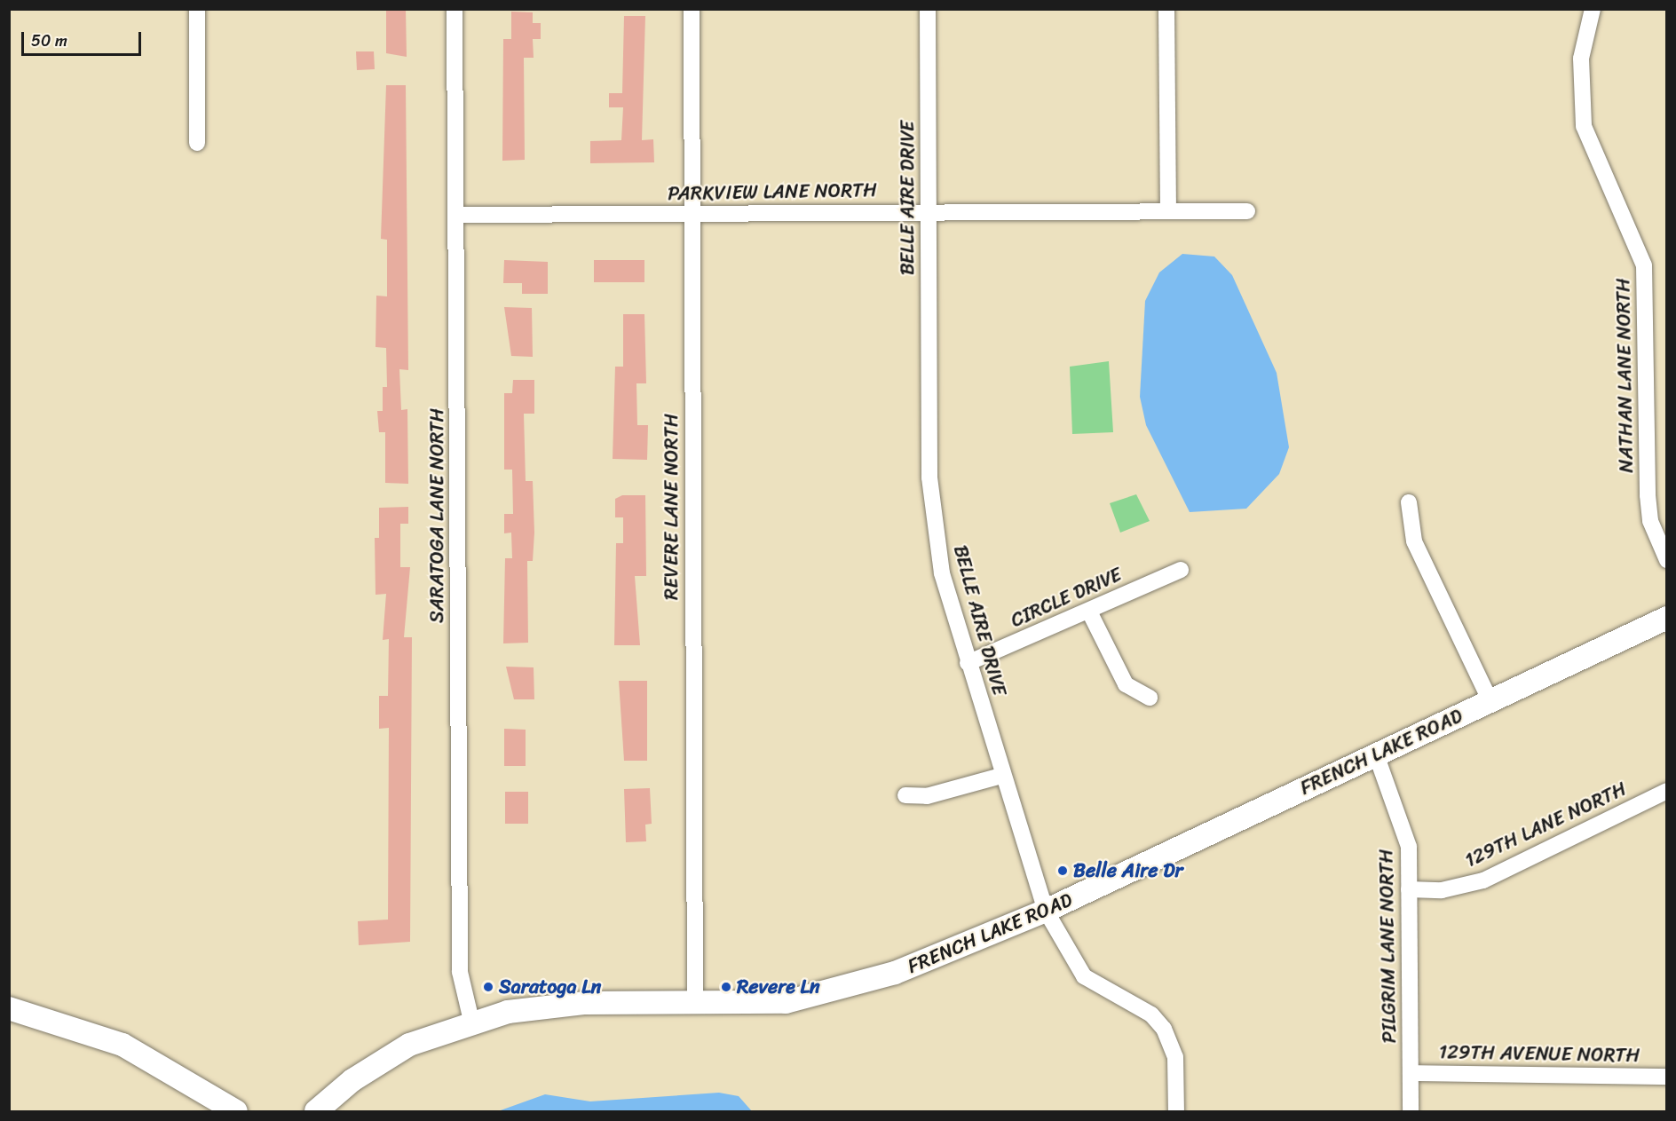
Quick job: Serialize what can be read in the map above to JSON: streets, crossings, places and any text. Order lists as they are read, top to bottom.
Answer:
{
  "streets": {
    "street": [
      "PARKVIEW LANE NORTH",
      "BELLE AIRE DRIVE",
      "NATHAN LANE NORTH",
      "REVERE LANE NORTH",
      "SARATOGA LANE NORTH",
      "CIRCLE DRIVE",
      "FRENCH LAKE ROAD",
      "129TH LANE NORTH",
      "PILGRIM LANE NORTH",
      "129TH AVENUE NORTH"
    ]
  },
  "crossings": [
    ["PARKVIEW LANE NORTH", "BELLE AIRE DRIVE"],
    ["PARKVIEW LANE NORTH", "REVERE LANE NORTH"],
    ["PARKVIEW LANE NORTH", "SARATOGA LANE NORTH"],
    ["BELLE AIRE DRIVE", "CIRCLE DRIVE"],
    ["BELLE AIRE DRIVE", "FRENCH LAKE ROAD"],
    ["REVERE LANE NORTH", "FRENCH LAKE ROAD"],
    ["SARATOGA LANE NORTH", "FRENCH LAKE ROAD"],
    ["FRENCH LAKE ROAD", "PILGRIM LANE NORTH"],
    ["129TH LANE NORTH", "PILGRIM LANE NORTH"],
    ["PILGRIM LANE NORTH", "129TH AVENUE NORTH"]
  ],
  "places": ["Belle Aire Dr", "Saratoga Ln", "Revere Ln"],
  "scale_bar": "50 m"
}
